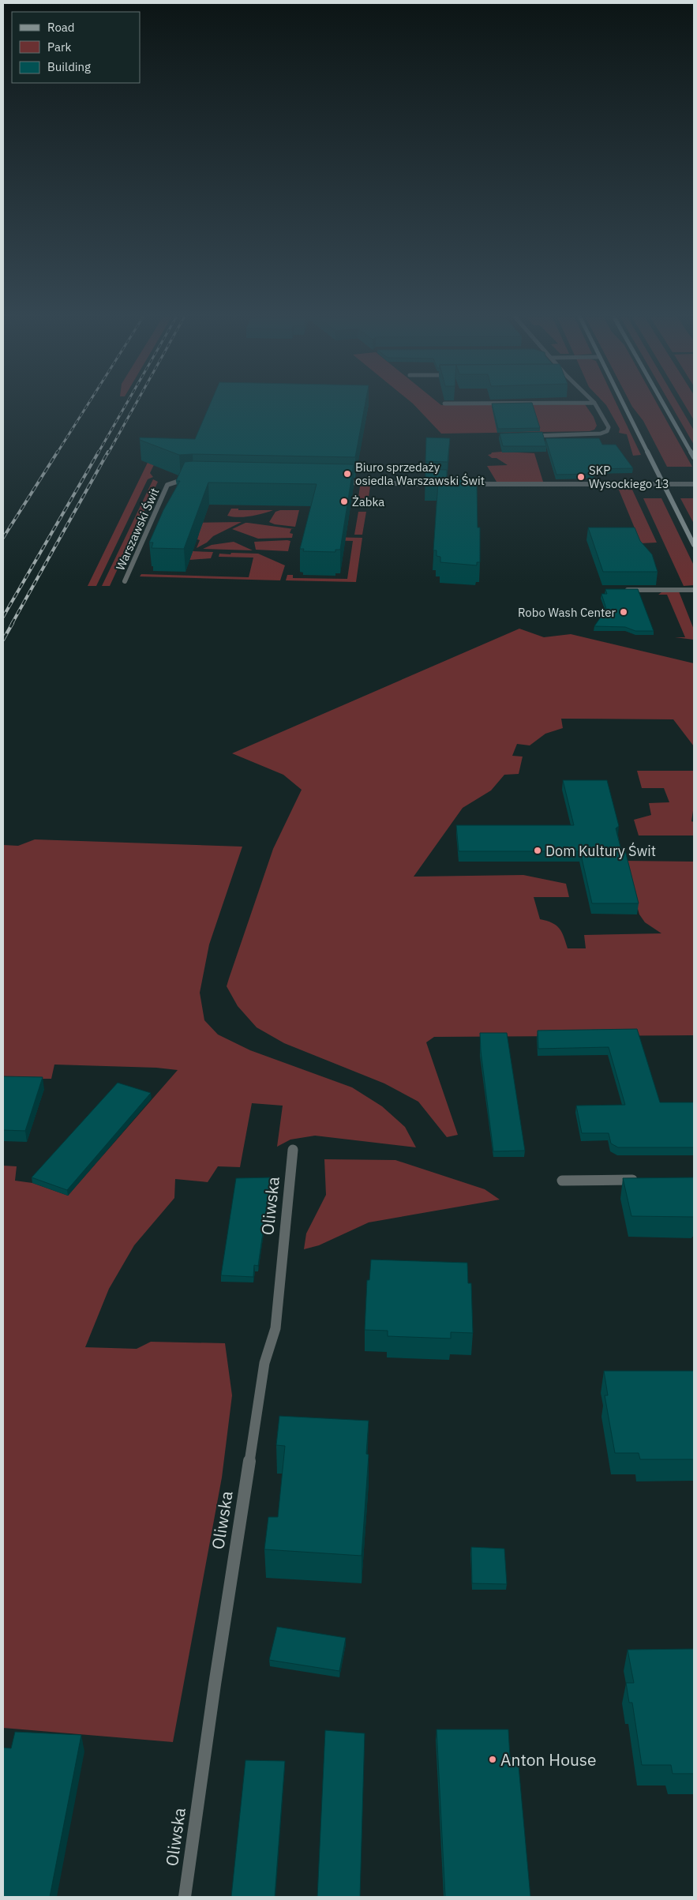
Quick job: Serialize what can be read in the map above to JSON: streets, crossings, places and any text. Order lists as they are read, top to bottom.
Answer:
{
  "streets": {
    "street": ["Warszawski Świt", "Oliwska"]
  },
  "places": [
    "Biuro sprzedaży osiedla Warszawski Świt",
    "SKP Wysockiego 13",
    "Żabka",
    "Robo Wash Center",
    "Dom Kultury Świt",
    "Anton House"
  ],
  "legend": ["Road", "Park", "Building"]
}
